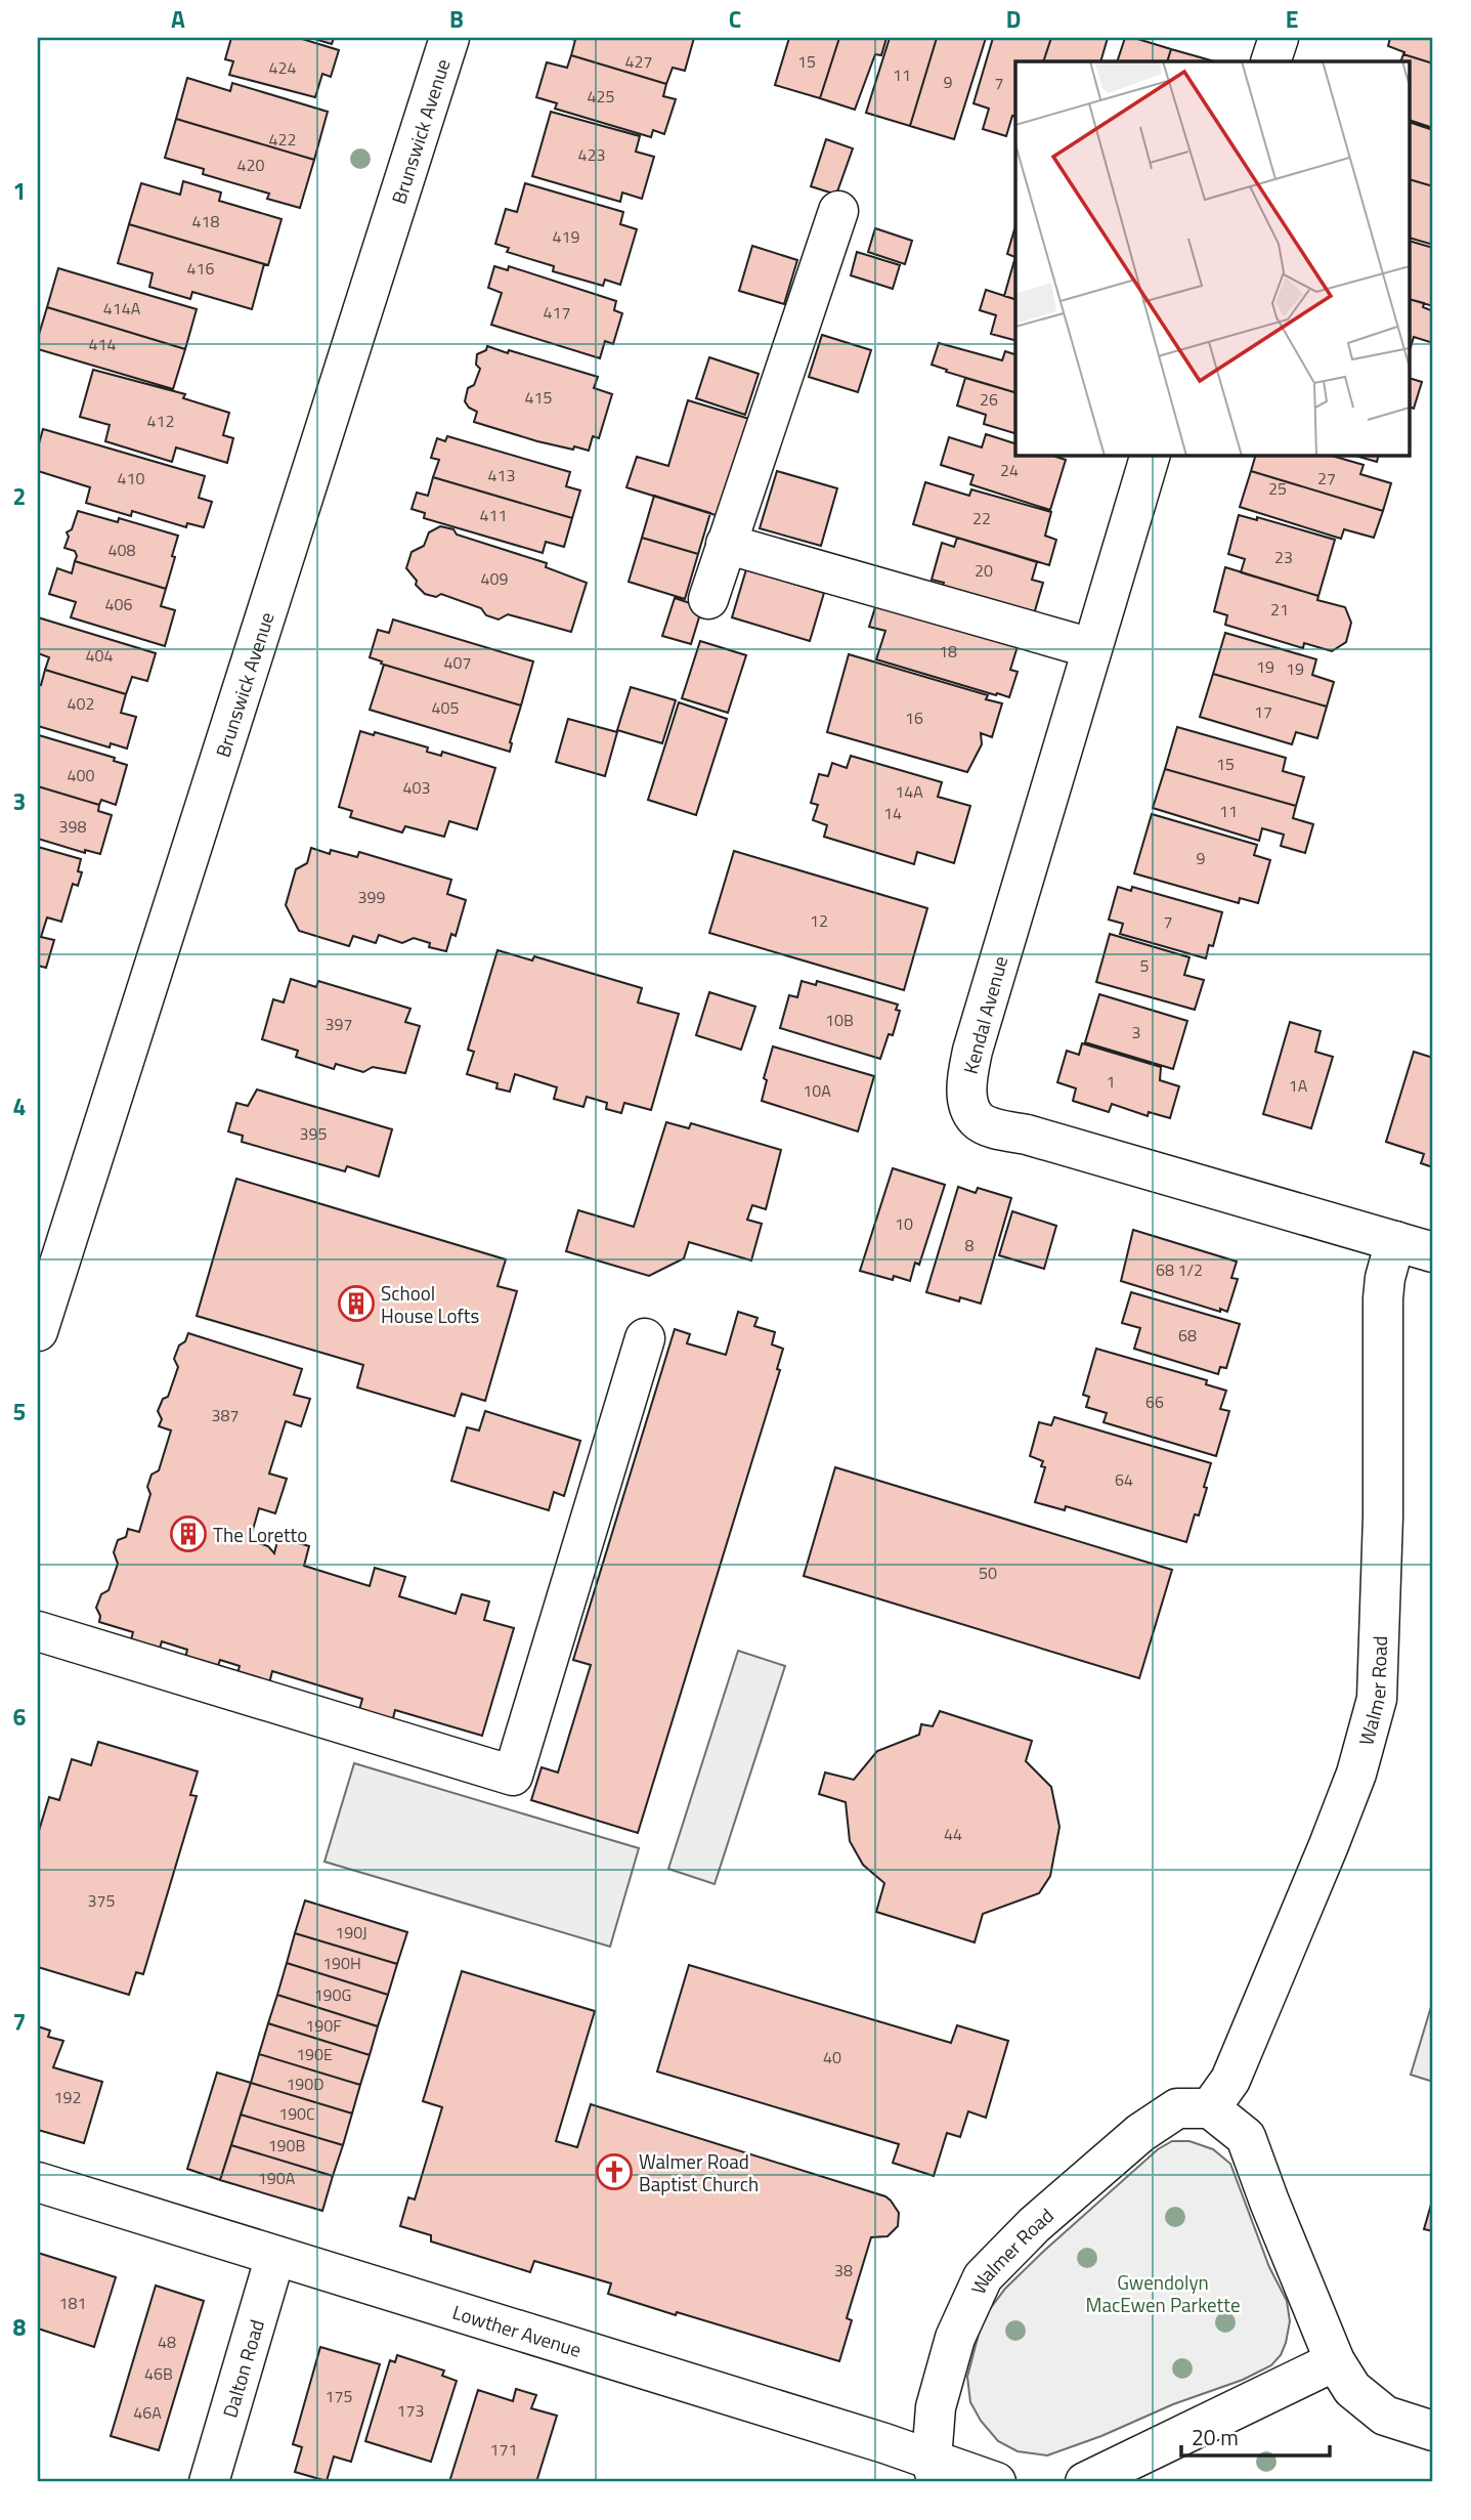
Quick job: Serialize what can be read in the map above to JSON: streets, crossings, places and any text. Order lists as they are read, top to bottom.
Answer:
{
  "streets": {
    "street": [
      "Brunswick Avenue",
      "Kendal Avenue",
      "Walmer Road",
      "Lowther Avenue",
      "Dalton Road"
    ]
  },
  "crossings": [
    ["Kendal Avenue", "Walmer Road"],
    ["Walmer Road", "Lowther Avenue"],
    ["Lowther Avenue", "Dalton Road"]
  ],
  "parks": ["Gwendolyn MacEwen Parkette"],
  "places": {
    "building": ["School House Lofts", "The Loretto"],
    "church": ["Walmer Road Baptist Church"]
  },
  "house_numbers": [
    "427",
    "15",
    "424",
    "11",
    "9",
    "7",
    "425",
    "422",
    "423",
    "420",
    "418",
    "419",
    "416",
    "414A",
    "417",
    "414",
    "415",
    "26",
    "412",
    "24",
    "413",
    "410",
    "27",
    "25",
    "411",
    "22",
    "408",
    "23",
    "20",
    "409",
    "406",
    "21",
    "18",
    "404",
    "407",
    "19",
    "19",
    "402",
    "405",
    "17",
    "16",
    "15",
    "400",
    "403",
    "14A",
    "11",
    "14",
    "398",
    "9",
    "399",
    "12",
    "7",
    "5",
    "10B",
    "397",
    "3",
    "1",
    "1A",
    "10A",
    "395",
    "10",
    "8",
    "68 1/2",
    "68",
    "66",
    "387",
    "64",
    "50",
    "44",
    "375",
    "190J",
    "190H",
    "190G",
    "190F",
    "190E",
    "40",
    "190D",
    "192",
    "190C",
    "190B",
    "190A",
    "38",
    "181",
    "48",
    "46B",
    "175",
    "173",
    "46A",
    "171"
  ],
  "scale_bar": "20 m",
  "grid": {
    "columns": [
      "A",
      "B",
      "C",
      "D",
      "E"
    ],
    "rows": [
      "1",
      "2",
      "3",
      "4",
      "5",
      "6",
      "7",
      "8"
    ]
  }
}
